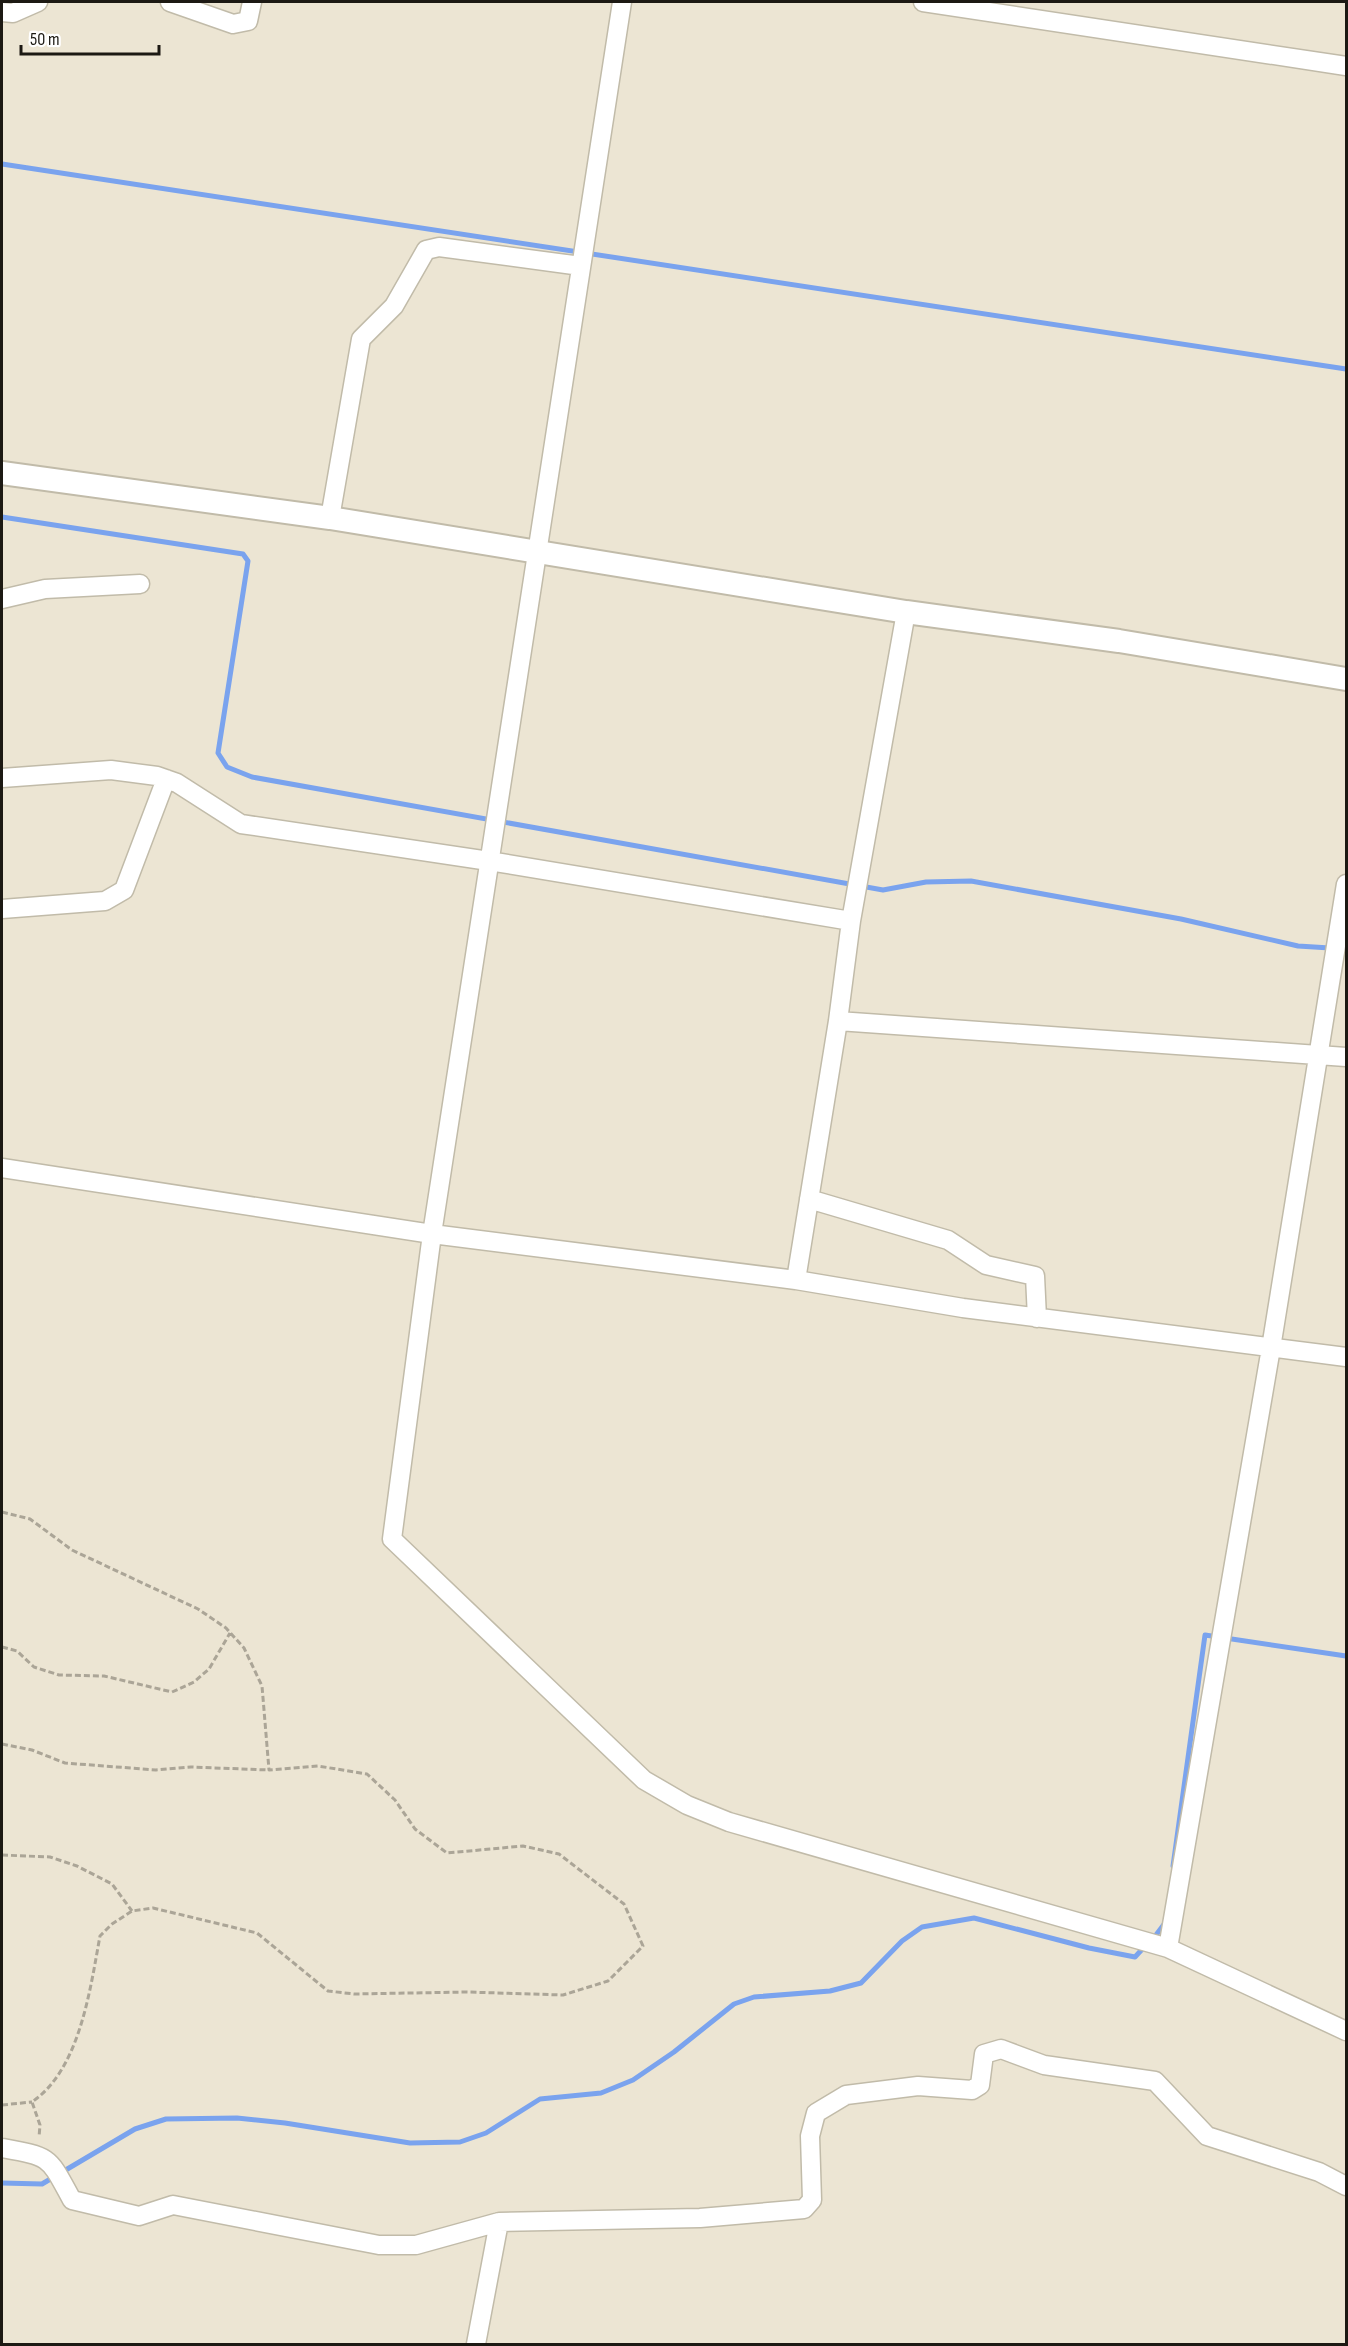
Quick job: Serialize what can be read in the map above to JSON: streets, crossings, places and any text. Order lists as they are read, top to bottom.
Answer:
{
  "scale_bar": "50 m"
}
